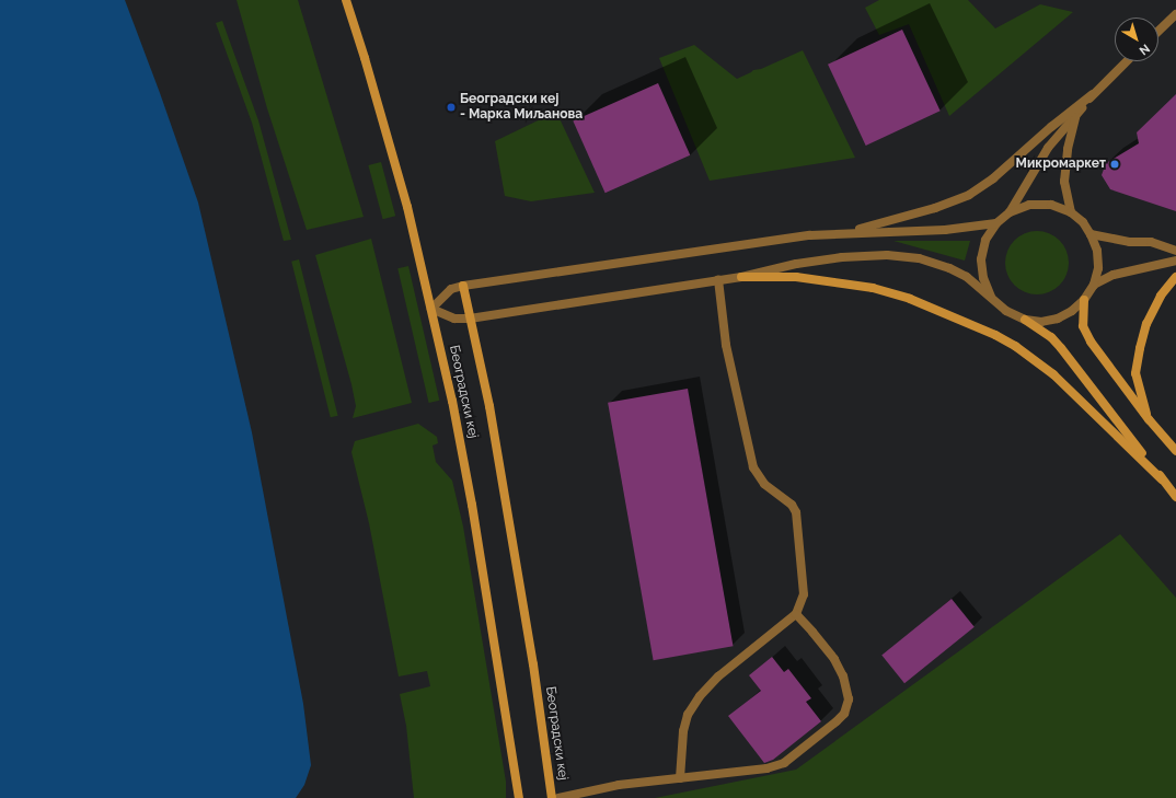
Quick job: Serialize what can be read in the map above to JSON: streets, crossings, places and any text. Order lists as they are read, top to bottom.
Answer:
{
  "streets": {
    "main road": ["Београдски кеј"]
  },
  "places": ["Београдски кеј - Марка Миљанова", "Микромаркет"],
  "north": "bottom right"
}
